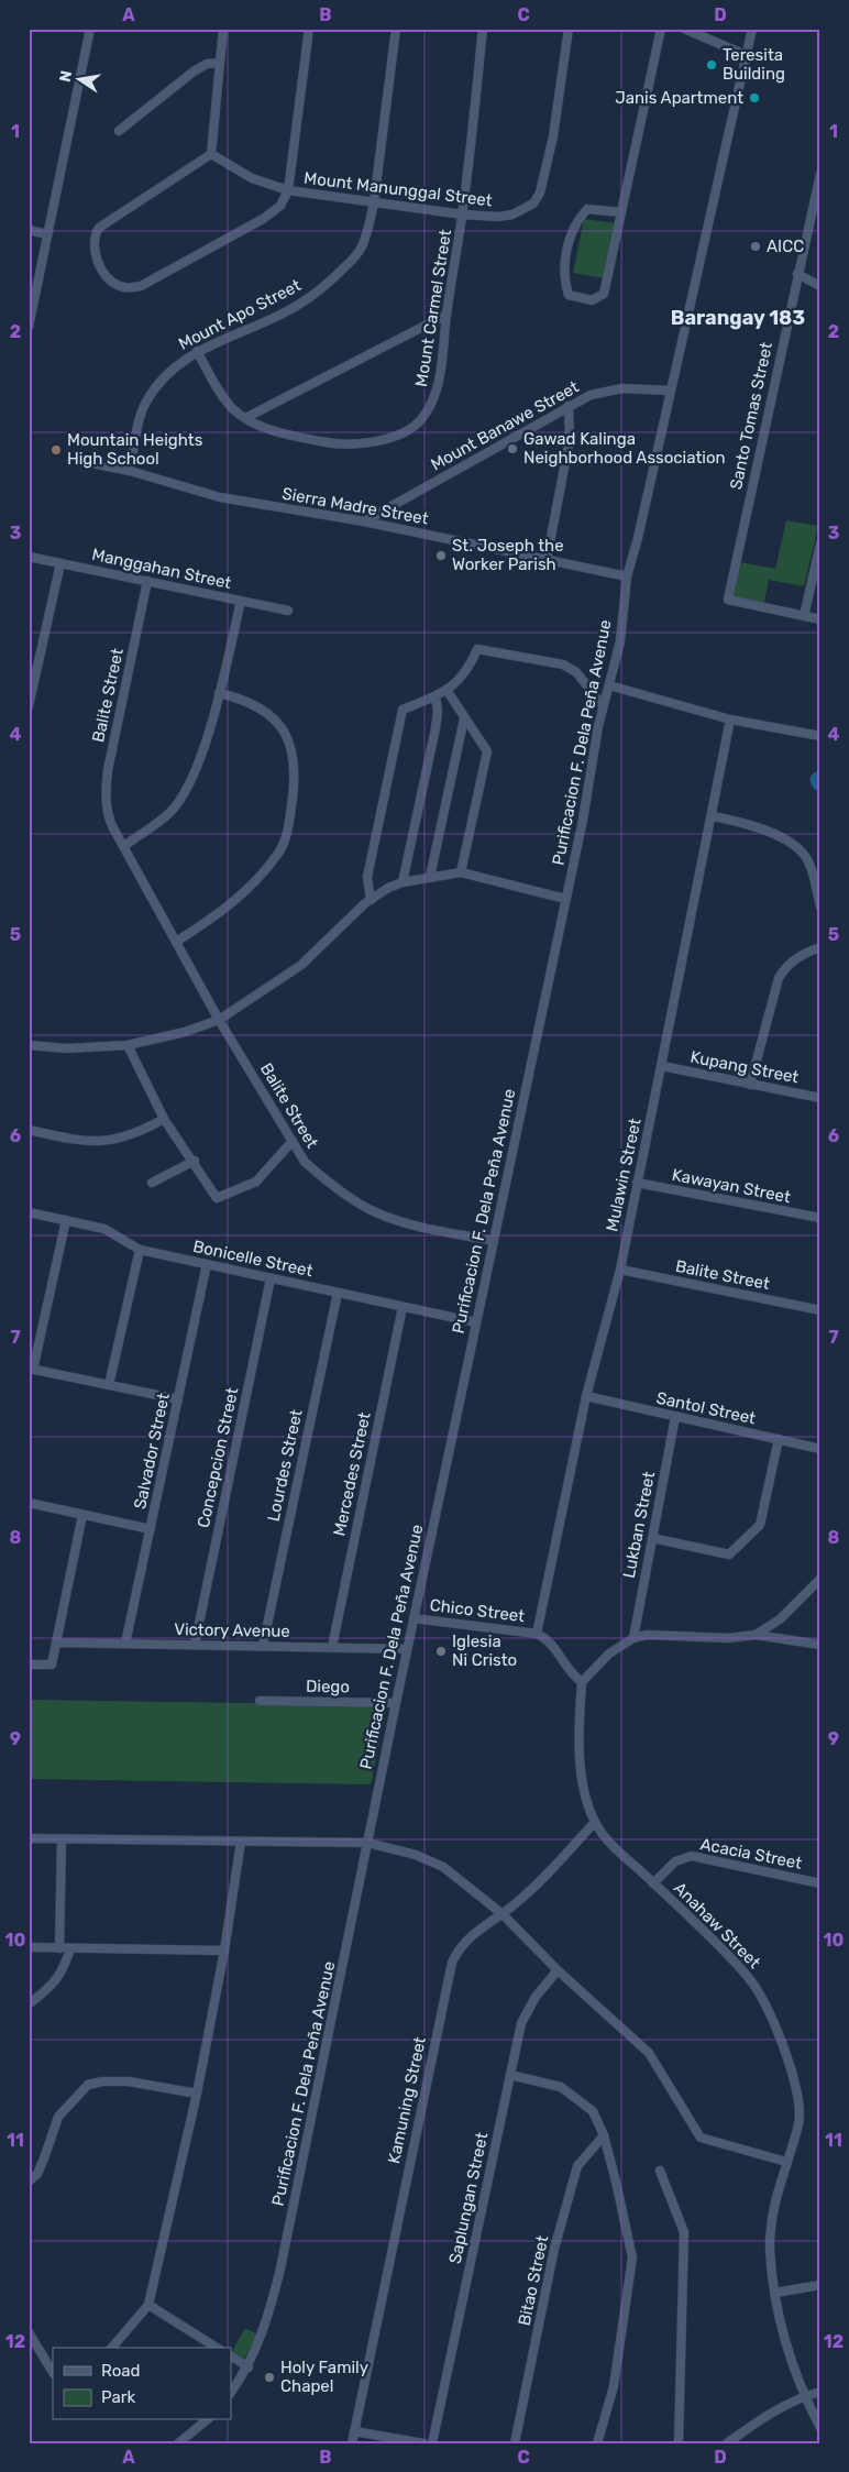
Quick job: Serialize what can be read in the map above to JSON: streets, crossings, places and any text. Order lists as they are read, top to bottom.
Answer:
{
  "streets": {
    "street": [
      "Mount Manunggal Street",
      "Mount Carmel Street",
      "Mount Apo Street",
      "Santo Tomas Street",
      "Mount Banawe Street",
      "Sierra Madre Street",
      "Manggahan Street",
      "Balite Street",
      "Purificacion F. Dela Peña Avenue",
      "Kupang Street",
      "Mulawin Street",
      "Kawayan Street",
      "Bonicelle Street",
      "Santol Street",
      "Salvador Street",
      "Concepcion Street",
      "Lourdes Street",
      "Mercedes Street",
      "Lukban Street",
      "Chico Street",
      "Victory Avenue",
      "Diego",
      "Acacia Street",
      "Anahaw Street",
      "Kamuning Street",
      "Saplungan Street",
      "Bitao Street"
    ]
  },
  "crossings": [
    ["Mount Manunggal Street", "Mount Carmel Street"],
    ["Mount Manunggal Street", "Mount Apo Street"],
    ["Mount Carmel Street", "Mount Apo Street"],
    ["Mount Apo Street", "Sierra Madre Street"],
    ["Mount Banawe Street", "Sierra Madre Street"],
    ["Mount Banawe Street", "Purificacion F. Dela Peña Avenue"],
    ["Sierra Madre Street", "Purificacion F. Dela Peña Avenue"],
    ["Manggahan Street", "Balite Street"],
    ["Balite Street", "Purificacion F. Dela Peña Avenue"],
    ["Balite Street", "Mulawin Street"],
    ["Purificacion F. Dela Peña Avenue", "Bonicelle Street"],
    ["Purificacion F. Dela Peña Avenue", "Chico Street"],
    ["Purificacion F. Dela Peña Avenue", "Victory Avenue"],
    ["Purificacion F. Dela Peña Avenue", "Diego"],
    ["Kupang Street", "Mulawin Street"],
    ["Mulawin Street", "Kawayan Street"],
    ["Mulawin Street", "Santol Street"],
    ["Mulawin Street", "Chico Street"],
    ["Bonicelle Street", "Salvador Street"],
    ["Bonicelle Street", "Concepcion Street"],
    ["Bonicelle Street", "Lourdes Street"],
    ["Bonicelle Street", "Mercedes Street"],
    ["Santol Street", "Lukban Street"],
    ["Salvador Street", "Victory Avenue"],
    ["Concepcion Street", "Victory Avenue"],
    ["Lourdes Street", "Victory Avenue"],
    ["Mercedes Street", "Victory Avenue"],
    ["Chico Street", "Anahaw Street"],
    ["Acacia Street", "Anahaw Street"],
    ["Anahaw Street", "Kamuning Street"]
  ],
  "districts": ["Barangay 183"],
  "places": [
    "Teresita Building",
    "Janis Apartment",
    "AICC",
    "Gawad Kalinga Neighborhood Association",
    "Mountain Heights High School",
    "St. Joseph the Worker Parish",
    "Iglesia Ni Cristo",
    "Holy Family Chapel"
  ],
  "legend": ["Road", "Park"],
  "north": "left",
  "grid": {
    "columns": [
      "A",
      "B",
      "C",
      "D"
    ],
    "rows": [
      "1",
      "2",
      "3",
      "4",
      "5",
      "6",
      "7",
      "8",
      "9",
      "10",
      "11",
      "12"
    ]
  }
}
